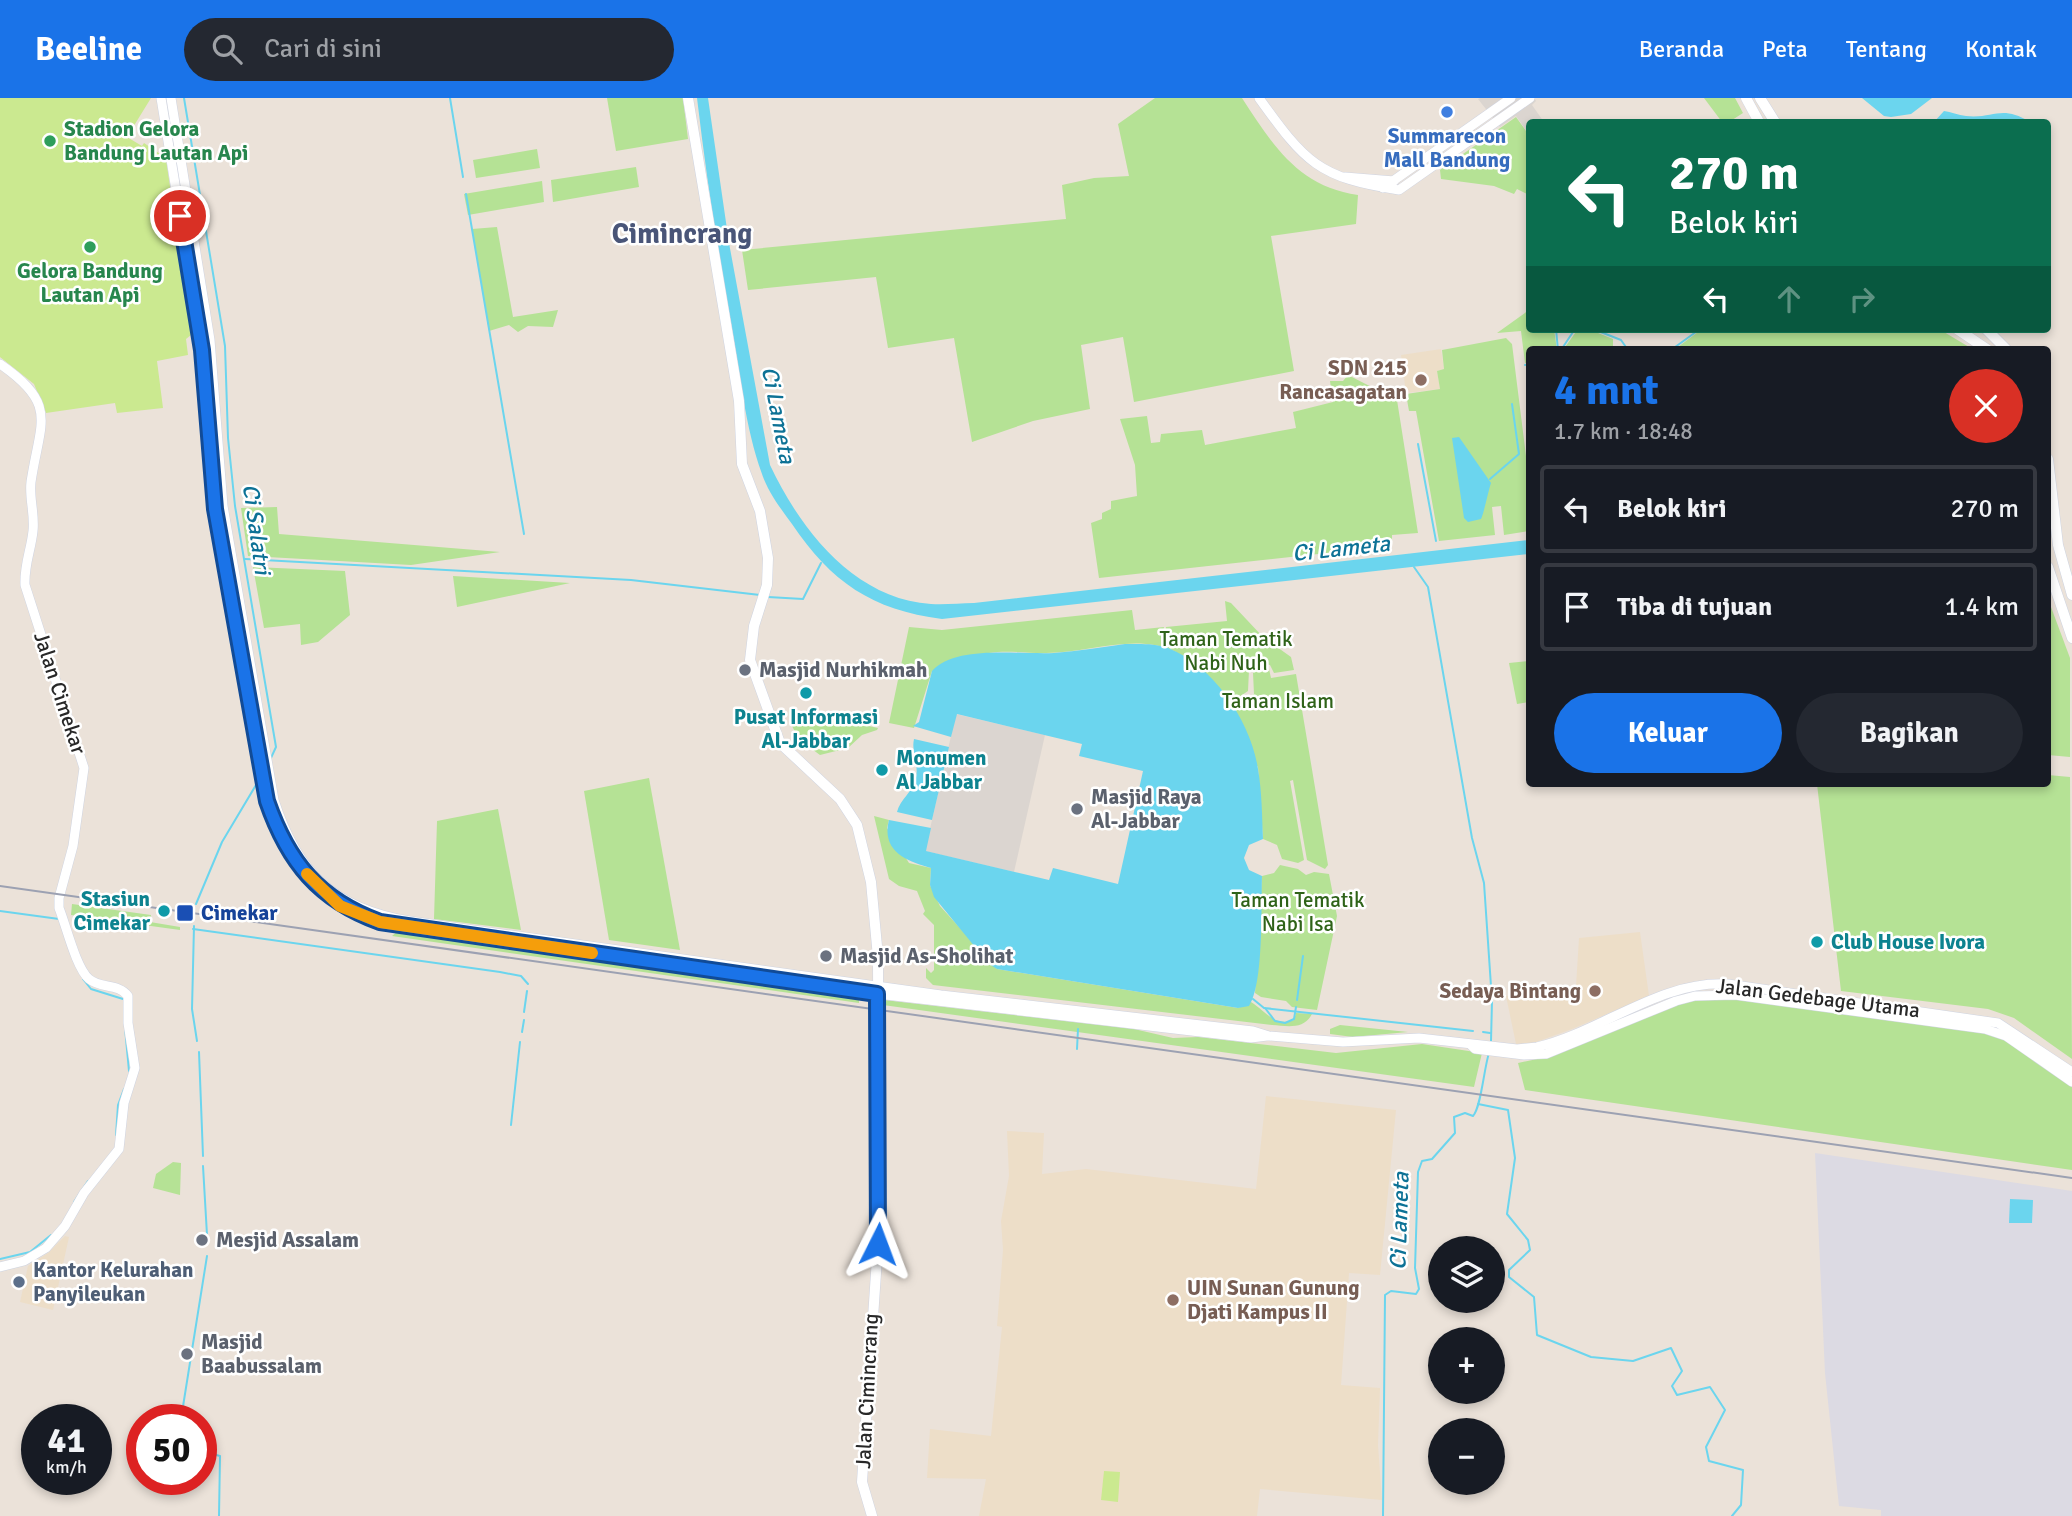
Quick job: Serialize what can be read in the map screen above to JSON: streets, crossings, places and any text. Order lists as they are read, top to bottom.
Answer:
{
  "streets": {
    "main road": ["Jalan Cimincrang"],
    "street": ["Jalan Cimekar", "Jalan Gedebage Utama"]
  },
  "crossings": [
    ["Jalan Gedebage Utama", "Jalan Cimincrang"]
  ],
  "districts": ["Cimincrang"],
  "water": ["Ci Lameta", "Ci Salatri"],
  "parks": ["Taman Tematik Nabi Nuh", "Taman Islam", "Taman Tematik Nabi Isa"],
  "places": {
    "other": [
      "Summarecon Mall Bandung",
      "Stadion Gelora Bandung Lautan Api",
      "Gelora Bandung Lautan Api",
      "SDN 215 Rancasagatan",
      "Masjid Nurhikmah",
      "Pusat Informasi Al-Jabbar",
      "Monumen Al Jabbar",
      "Masjid Raya Al-Jabbar",
      "Stasiun Cimekar",
      "Club House Ivora",
      "Masjid As-Sholihat",
      "Sedaya Bintang",
      "Mesjid Assalam",
      "Kantor Kelurahan Panyileukan",
      "UIN Sunan Gunung Djati Kampus II",
      "Masjid Baabussalam"
    ],
    "transit": ["Cimekar"]
  },
  "page": {
    "header": "Beeline",
    "search": "Cari di sini",
    "nav": [
      "Beranda",
      "Peta",
      "Tentang",
      "Kontak"
    ],
    "turn": ["270 m", "Belok kiri"],
    "heading": ["4 mnt", "1.7 km · 18:48"],
    "list": [
      {
        "name": "Belok kiri",
        "value": "270 m"
      },
      {
        "name": "Tiba di tujuan",
        "value": "1.4 km"
      }
    ],
    "buttons": ["Keluar", "Bagikan"],
    "map_buttons": ["+", "−"],
    "speed": "41 km/h",
    "limit": "50"
  }
}
